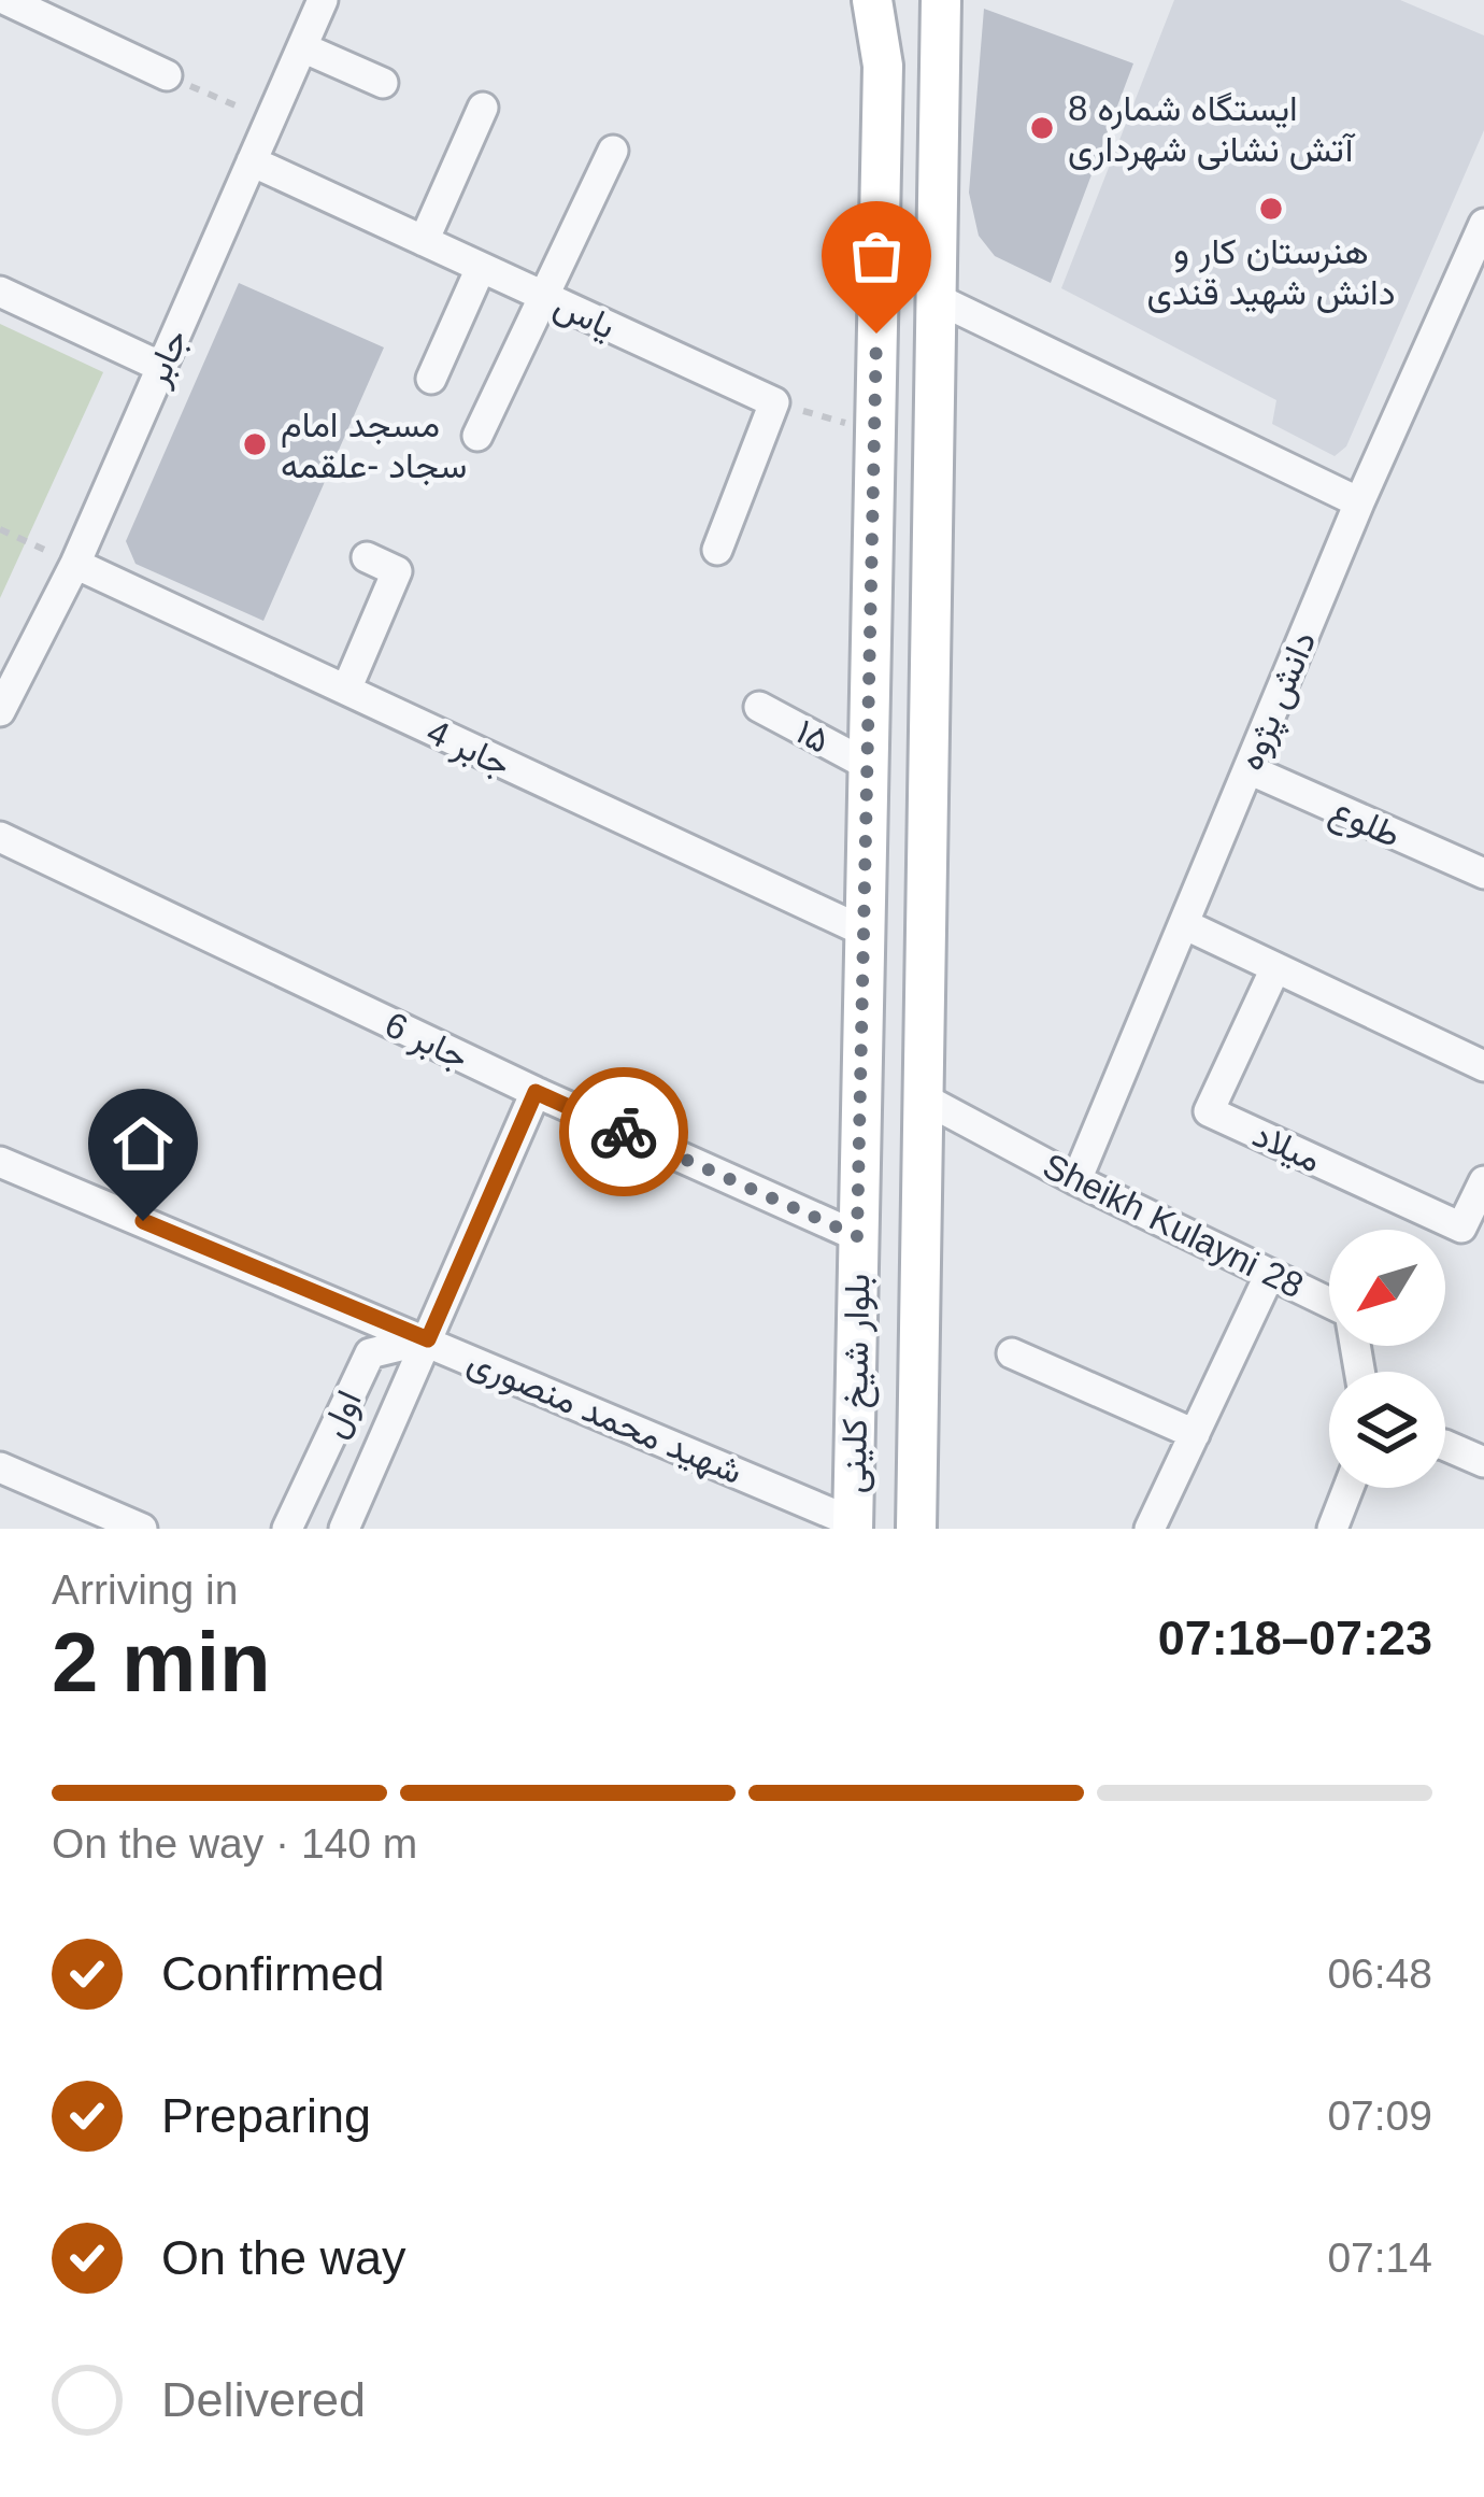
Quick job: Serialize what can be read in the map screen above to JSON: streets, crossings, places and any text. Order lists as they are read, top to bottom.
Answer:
{
  "streets": {
    "main road": ["بلوار شیخ کلینی"],
    "street": [
      "یاس",
      "جابر",
      "دانش پژوه",
      "۱۵",
      "جابر 4",
      "طلوع",
      "جابر 6",
      "میلاد",
      "Sheikh Kulayni 28",
      "اول",
      "شهید محمد منصوری"
    ]
  },
  "crossings": [
    ["یاس", "جابر"],
    ["جابر", "جابر 4"],
    ["دانش پژوه", "طلوع"],
    ["دانش پژوه", "Sheikh Kulayni 28"],
    ["۱۵", "بلوار شیخ کلینی"],
    ["جابر 4", "بلوار شیخ کلینی"],
    ["جابر 6", "بلوار شیخ کلینی"],
    ["جابر 6", "اول"],
    ["Sheikh Kulayni 28", "بلوار شیخ کلینی"],
    ["بلوار شیخ کلینی", "شهید محمد منصوری"],
    ["اول", "شهید محمد منصوری"]
  ],
  "places": ["ایستگاه شماره 8 آتش نشانی شهرداری", "هنرستان کار و دانش شهید قندی", "مسجد امام سجاد -علقمه"],
  "north": "bottom left",
  "page": {
    "heading": ["2 min", "Arriving in", "07:18–07:23"],
    "bar": "On the way · 140 m",
    "list": [
      ["Confirmed", "06:48"],
      ["Preparing", "07:09"],
      ["On the way", "07:14"],
      "Delivered"
    ]
  }
}
